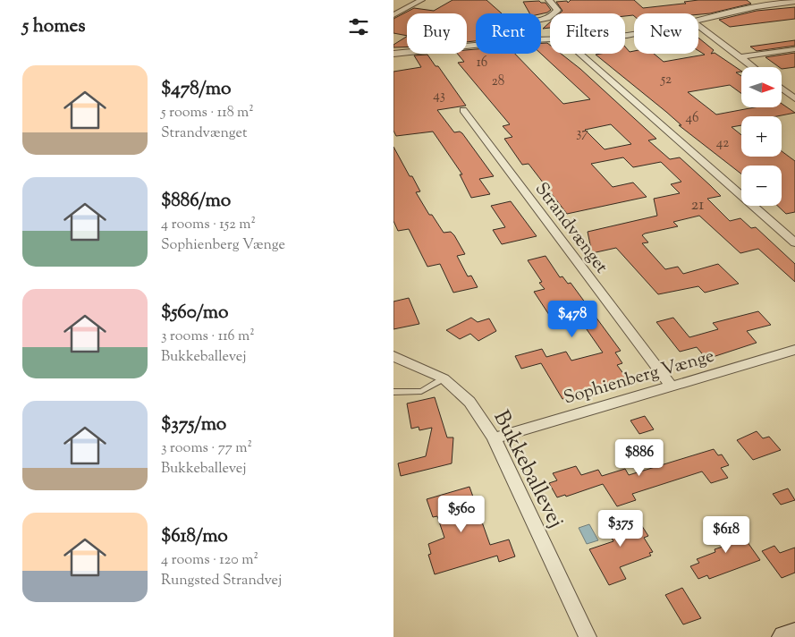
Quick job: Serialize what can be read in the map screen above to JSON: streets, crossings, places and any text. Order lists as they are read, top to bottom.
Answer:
{
  "streets": {
    "street": ["Strandvænget", "Sophienberg Vænge", "Bukkeballevej"]
  },
  "crossings": [
    ["Strandvænget", "Sophienberg Vænge"],
    ["Sophienberg Vænge", "Bukkeballevej"]
  ],
  "house_numbers": [
    "16",
    "52",
    "28",
    "43",
    "46",
    "37",
    "42",
    "21"
  ],
  "north": "right",
  "page": {
    "heading": "5 homes",
    "chip": [
      "Buy",
      "Rent",
      "Filters",
      "New"
    ],
    "list": [
      {
        "name": "$478/mo",
        "note": "5 rooms · 118 m² · Strandvænget"
      },
      {
        "name": "$886/mo",
        "note": "4 rooms · 152 m² · Sophienberg Vænge"
      },
      {
        "name": "$560/mo",
        "note": "3 rooms · 116 m² · Bukkeballevej"
      },
      {
        "name": "$375/mo",
        "note": "3 rooms · 77 m² · Bukkeballevej"
      },
      {
        "name": "$618/mo",
        "note": "4 rooms · 120 m² · Rungsted Strandvej"
      }
    ],
    "map_buttons": ["+", "−"],
    "price": [
      "$478",
      "$886",
      "$560",
      "$375",
      "$618"
    ]
  }
}
